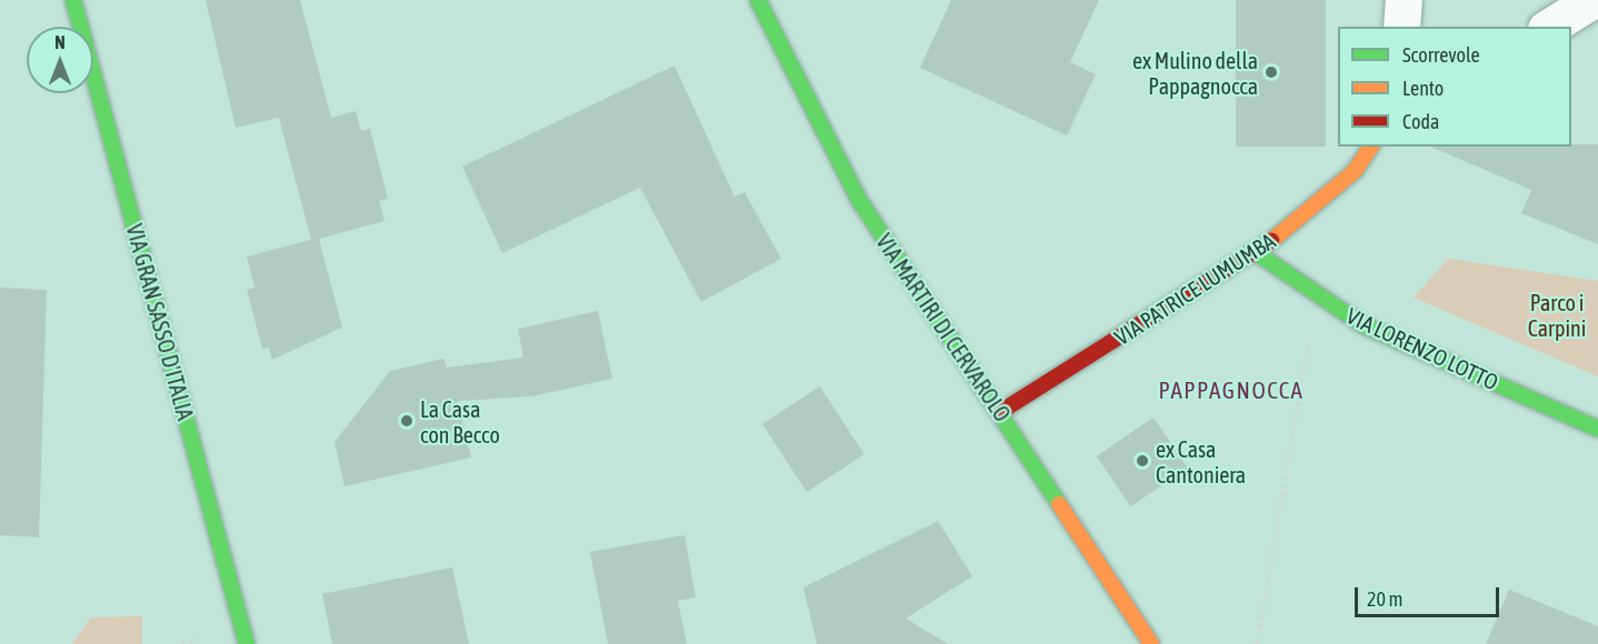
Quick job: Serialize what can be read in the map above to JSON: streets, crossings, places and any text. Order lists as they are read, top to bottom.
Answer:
{
  "streets": {
    "street": [
      "VIA PATRICE LUMUMBA",
      "VIA GRAN SASSO D'ITALIA",
      "VIA MARTIRI DI CERVAROLO",
      "VIA LORENZO LOTTO"
    ]
  },
  "crossings": [
    ["VIA PATRICE LUMUMBA", "VIA MARTIRI DI CERVAROLO"],
    ["VIA PATRICE LUMUMBA", "VIA LORENZO LOTTO"]
  ],
  "districts": ["PAPPAGNOCCA"],
  "parks": ["Parco i Carpini"],
  "places": ["ex Mulino della Pappagnocca", "La Casa con Becco", "ex Casa Cantoniera"],
  "legend": ["Scorrevole", "Lento", "Coda"],
  "scale_bar": "20 m",
  "north": "top"
}
